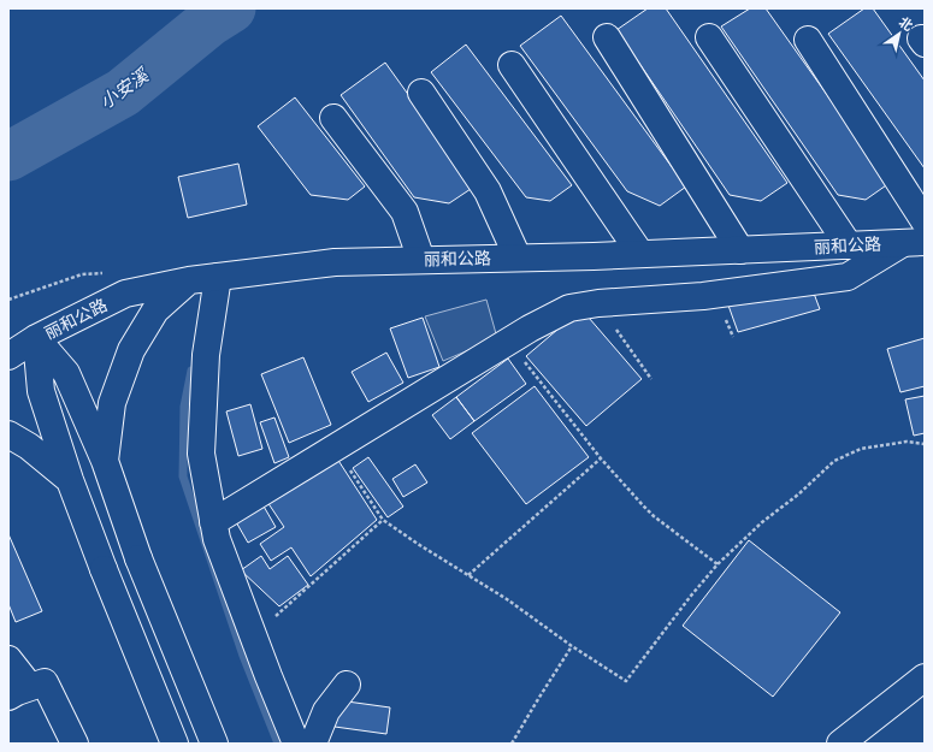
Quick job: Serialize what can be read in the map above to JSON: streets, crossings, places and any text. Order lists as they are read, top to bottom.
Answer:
{
  "streets": {
    "main road": ["丽和公路"]
  },
  "water": ["小安溪"],
  "north": "top right"
}
